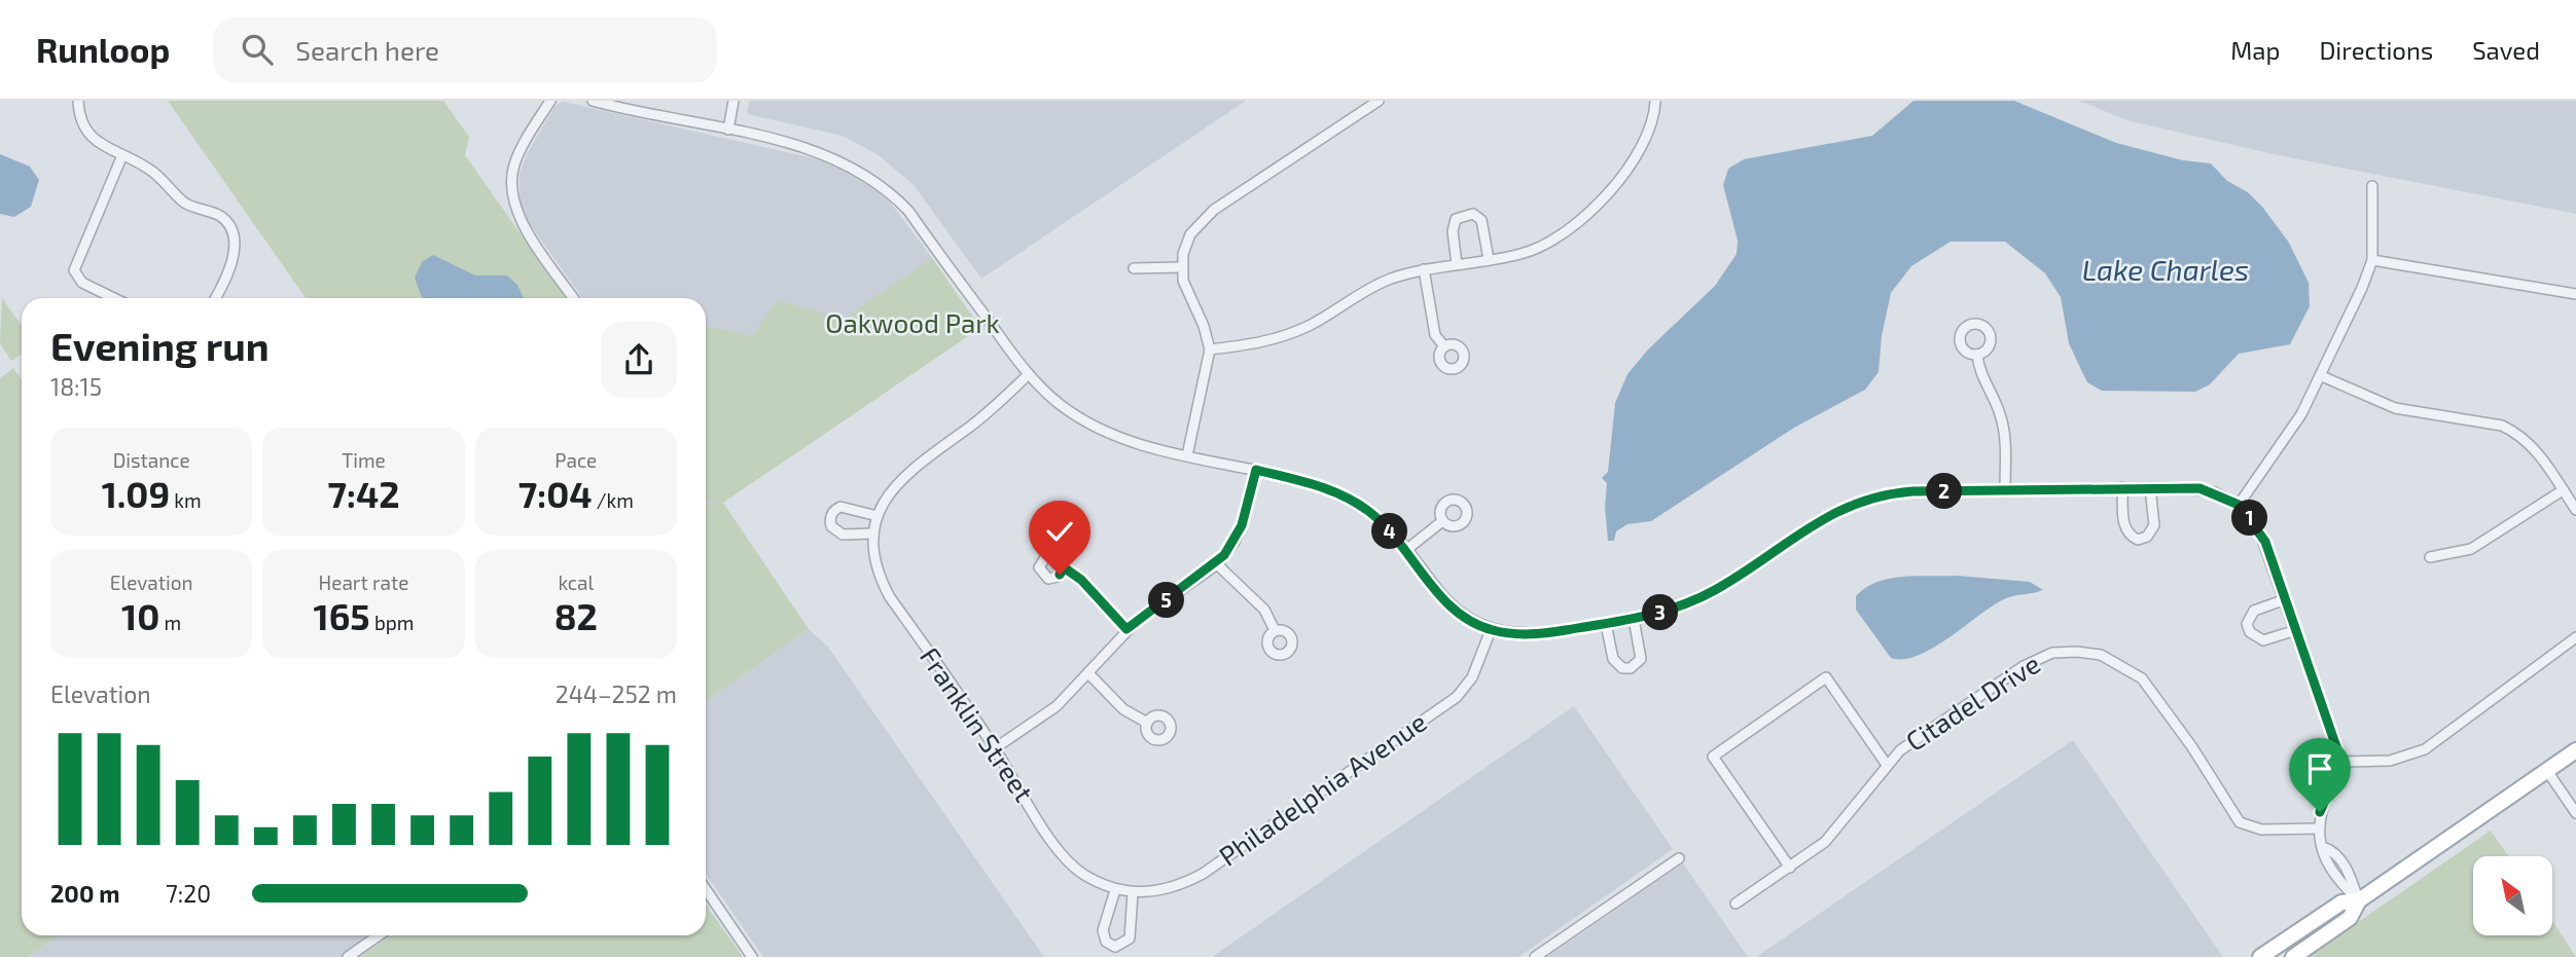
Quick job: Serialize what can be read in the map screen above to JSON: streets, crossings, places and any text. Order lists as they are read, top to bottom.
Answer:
{
  "streets": {
    "street": ["Citadel Drive", "Franklin Street", "Philadelphia Avenue"]
  },
  "crossings": [
    ["Franklin Street", "Philadelphia Avenue"]
  ],
  "water": ["Lake Charles"],
  "parks": ["Oakwood Park"],
  "north": "top left",
  "page": {
    "header": "Runloop",
    "search": "Search here",
    "nav": ["Map", "Directions", "Saved"],
    "heading": ["Evening run", "18:15"],
    "stats": [
      ["Distance", "1.09 km"],
      ["Time", "7:42"],
      ["Pace", "7:04 /km"],
      ["Elevation", "10 m"],
      ["Heart rate", "165 bpm"],
      ["kcal", "82"]
    ],
    "pins": [
      "2",
      "1",
      "4",
      "5",
      "3"
    ],
    "chart": ["Elevation", "244–252 m"],
    "list": [
      {
        "name": "200 m",
        "note": "7:20"
      }
    ]
  }
}
